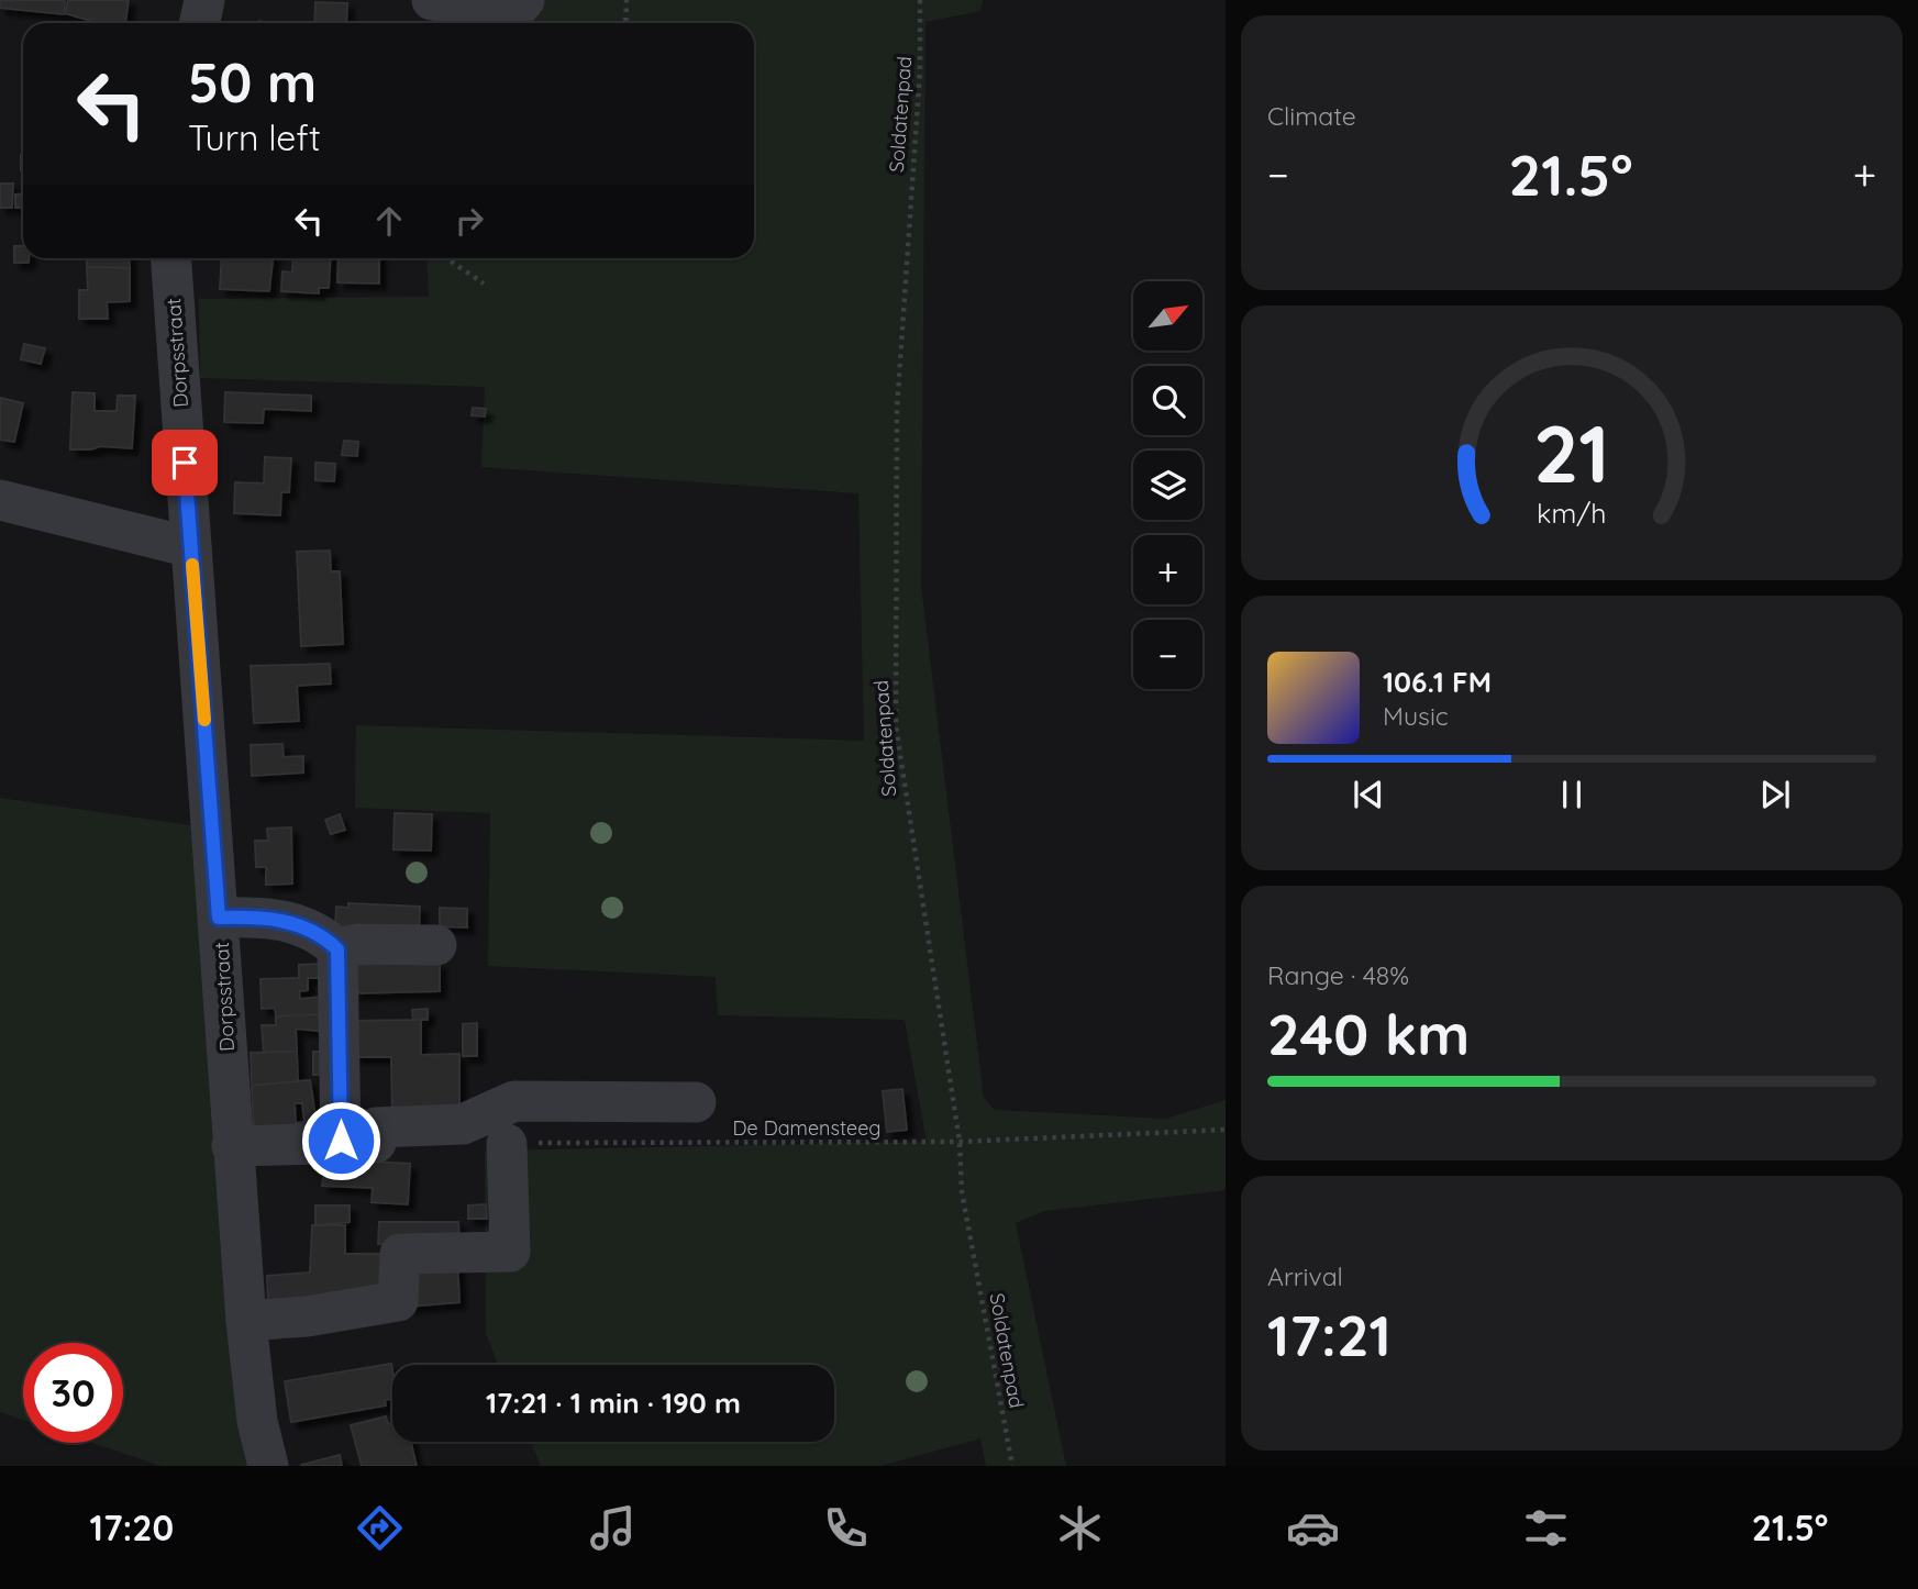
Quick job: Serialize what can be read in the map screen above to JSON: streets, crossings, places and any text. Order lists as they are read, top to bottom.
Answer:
{
  "streets": {
    "street": ["Dorpsstraat"],
    "path": ["Soldatenpad", "De Damensteeg"]
  },
  "crossings": [
    ["Soldatenpad", "De Damensteeg"]
  ],
  "north": "top right",
  "page": {
    "tile": [
      "Climate",
      ["Range · 48%", "240 km"],
      ["Arrival", "17:21"]
    ],
    "turn": ["50 m", "Turn left"],
    "heat": ["−", "21.5°", "+"],
    "map_buttons": ["+", "−"],
    "song": ["106.1 FM", "Music"],
    "limit": "30",
    "trip": "17:21 · 1 min · 190 m",
    "tabs": ["17:20", "21.5°"],
    "gauge": ["21", "km/h"]
  }
}
